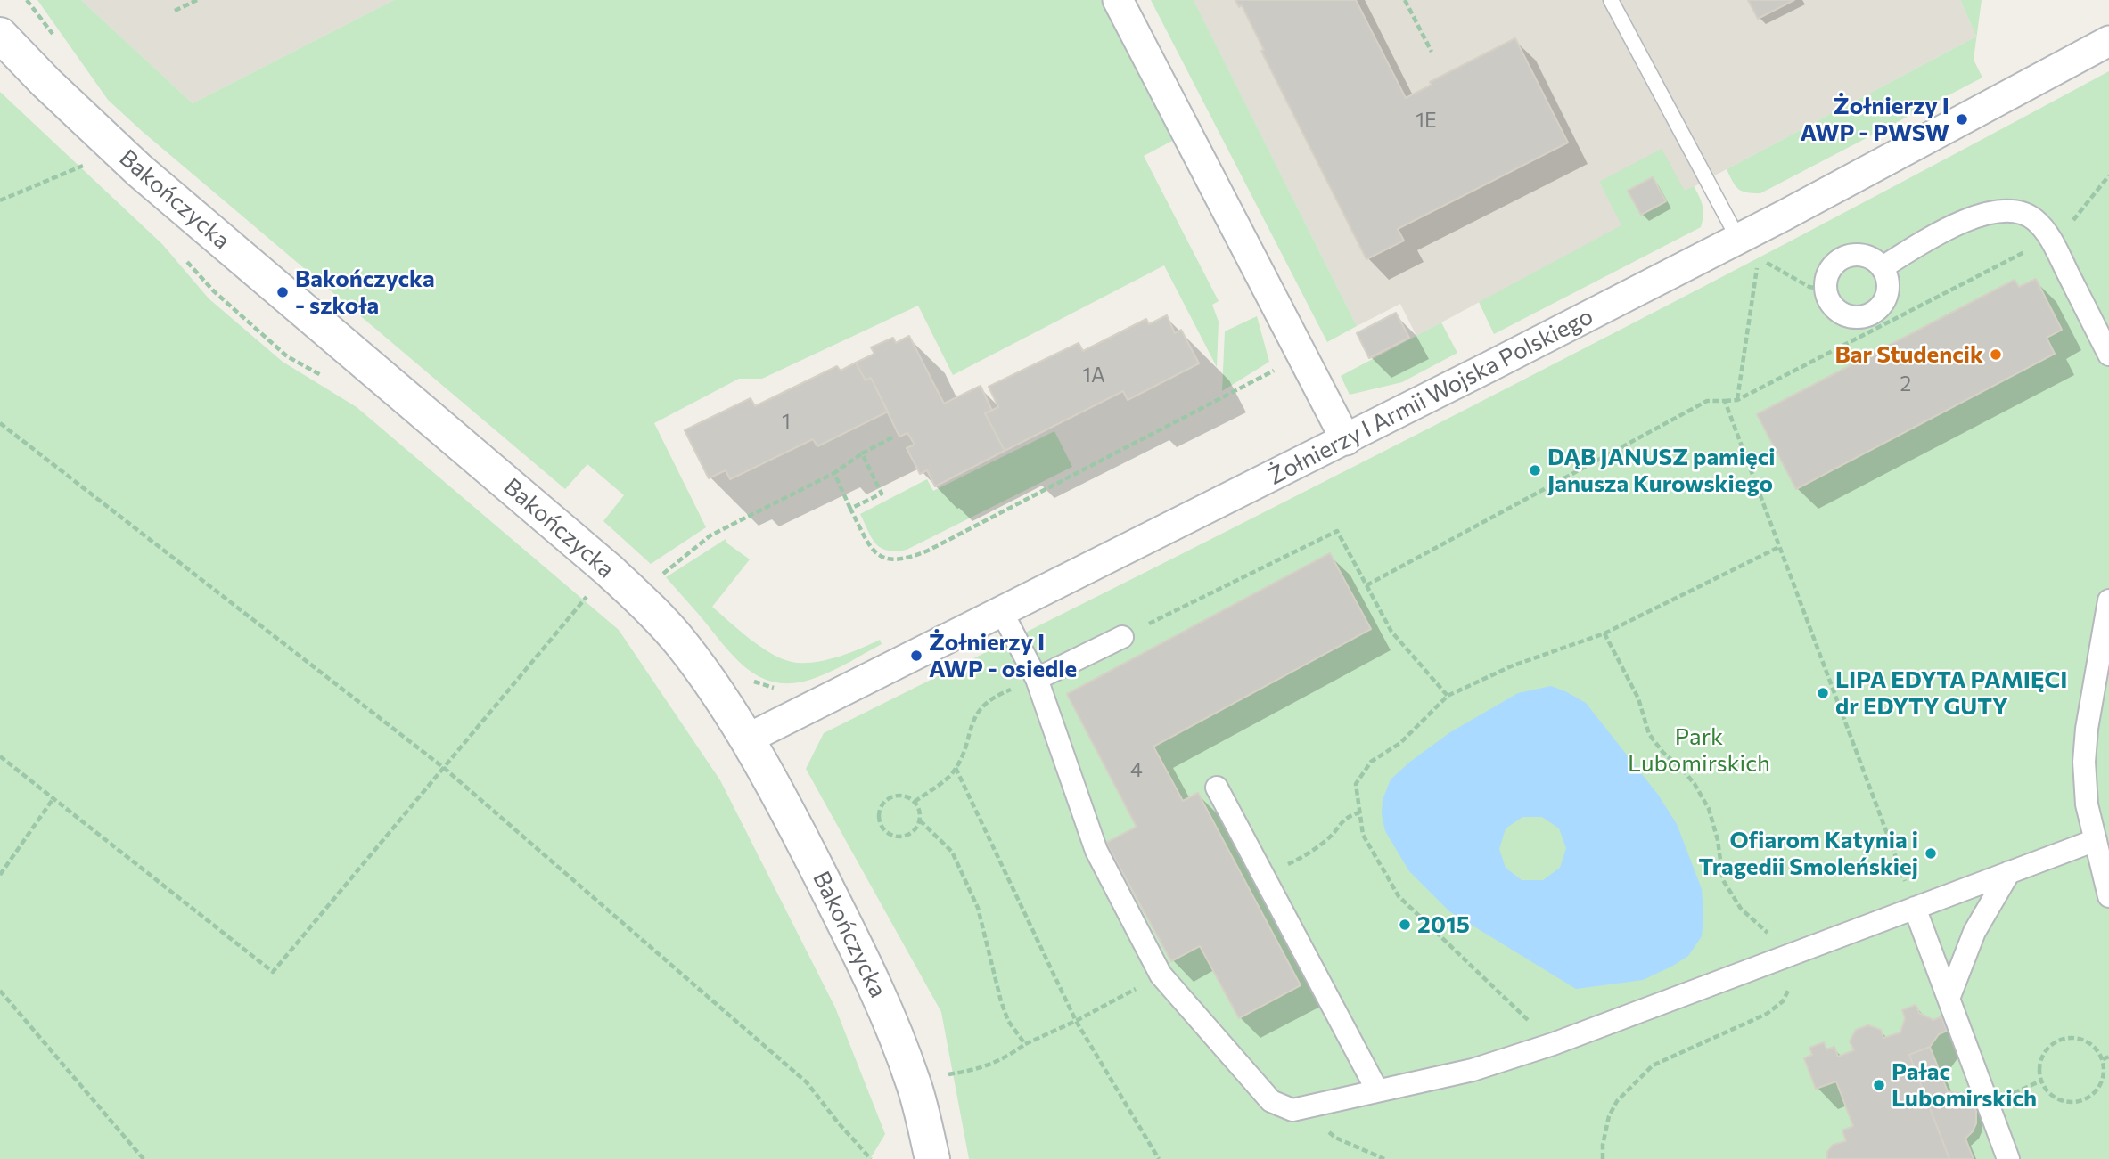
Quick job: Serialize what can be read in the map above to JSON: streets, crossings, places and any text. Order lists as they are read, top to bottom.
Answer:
{
  "streets": {
    "street": ["Bakończycka", "Żołnierzy I Armii Wojska Polskiego"]
  },
  "crossings": [
    ["Bakończycka", "Żołnierzy I Armii Wojska Polskiego"]
  ],
  "parks": ["Park Lubomirskich"],
  "places": [
    "Żołnierzy I AWP - PWSW",
    "Bakończycka - szkoła",
    "Bar Studencik",
    "DĄB JANUSZ pamięci Janusza Kurowskiego",
    "Żołnierzy I AWP - osiedle",
    "LIPA EDYTA PAMIĘCI dr EDYTY GUTY",
    "Ofiarom Katynia i Tragedii Smoleńskiej",
    "2015",
    "Pałac Lubomirskich"
  ],
  "house_numbers": [
    "1E",
    "1A",
    "2",
    "1",
    "4"
  ]
}
